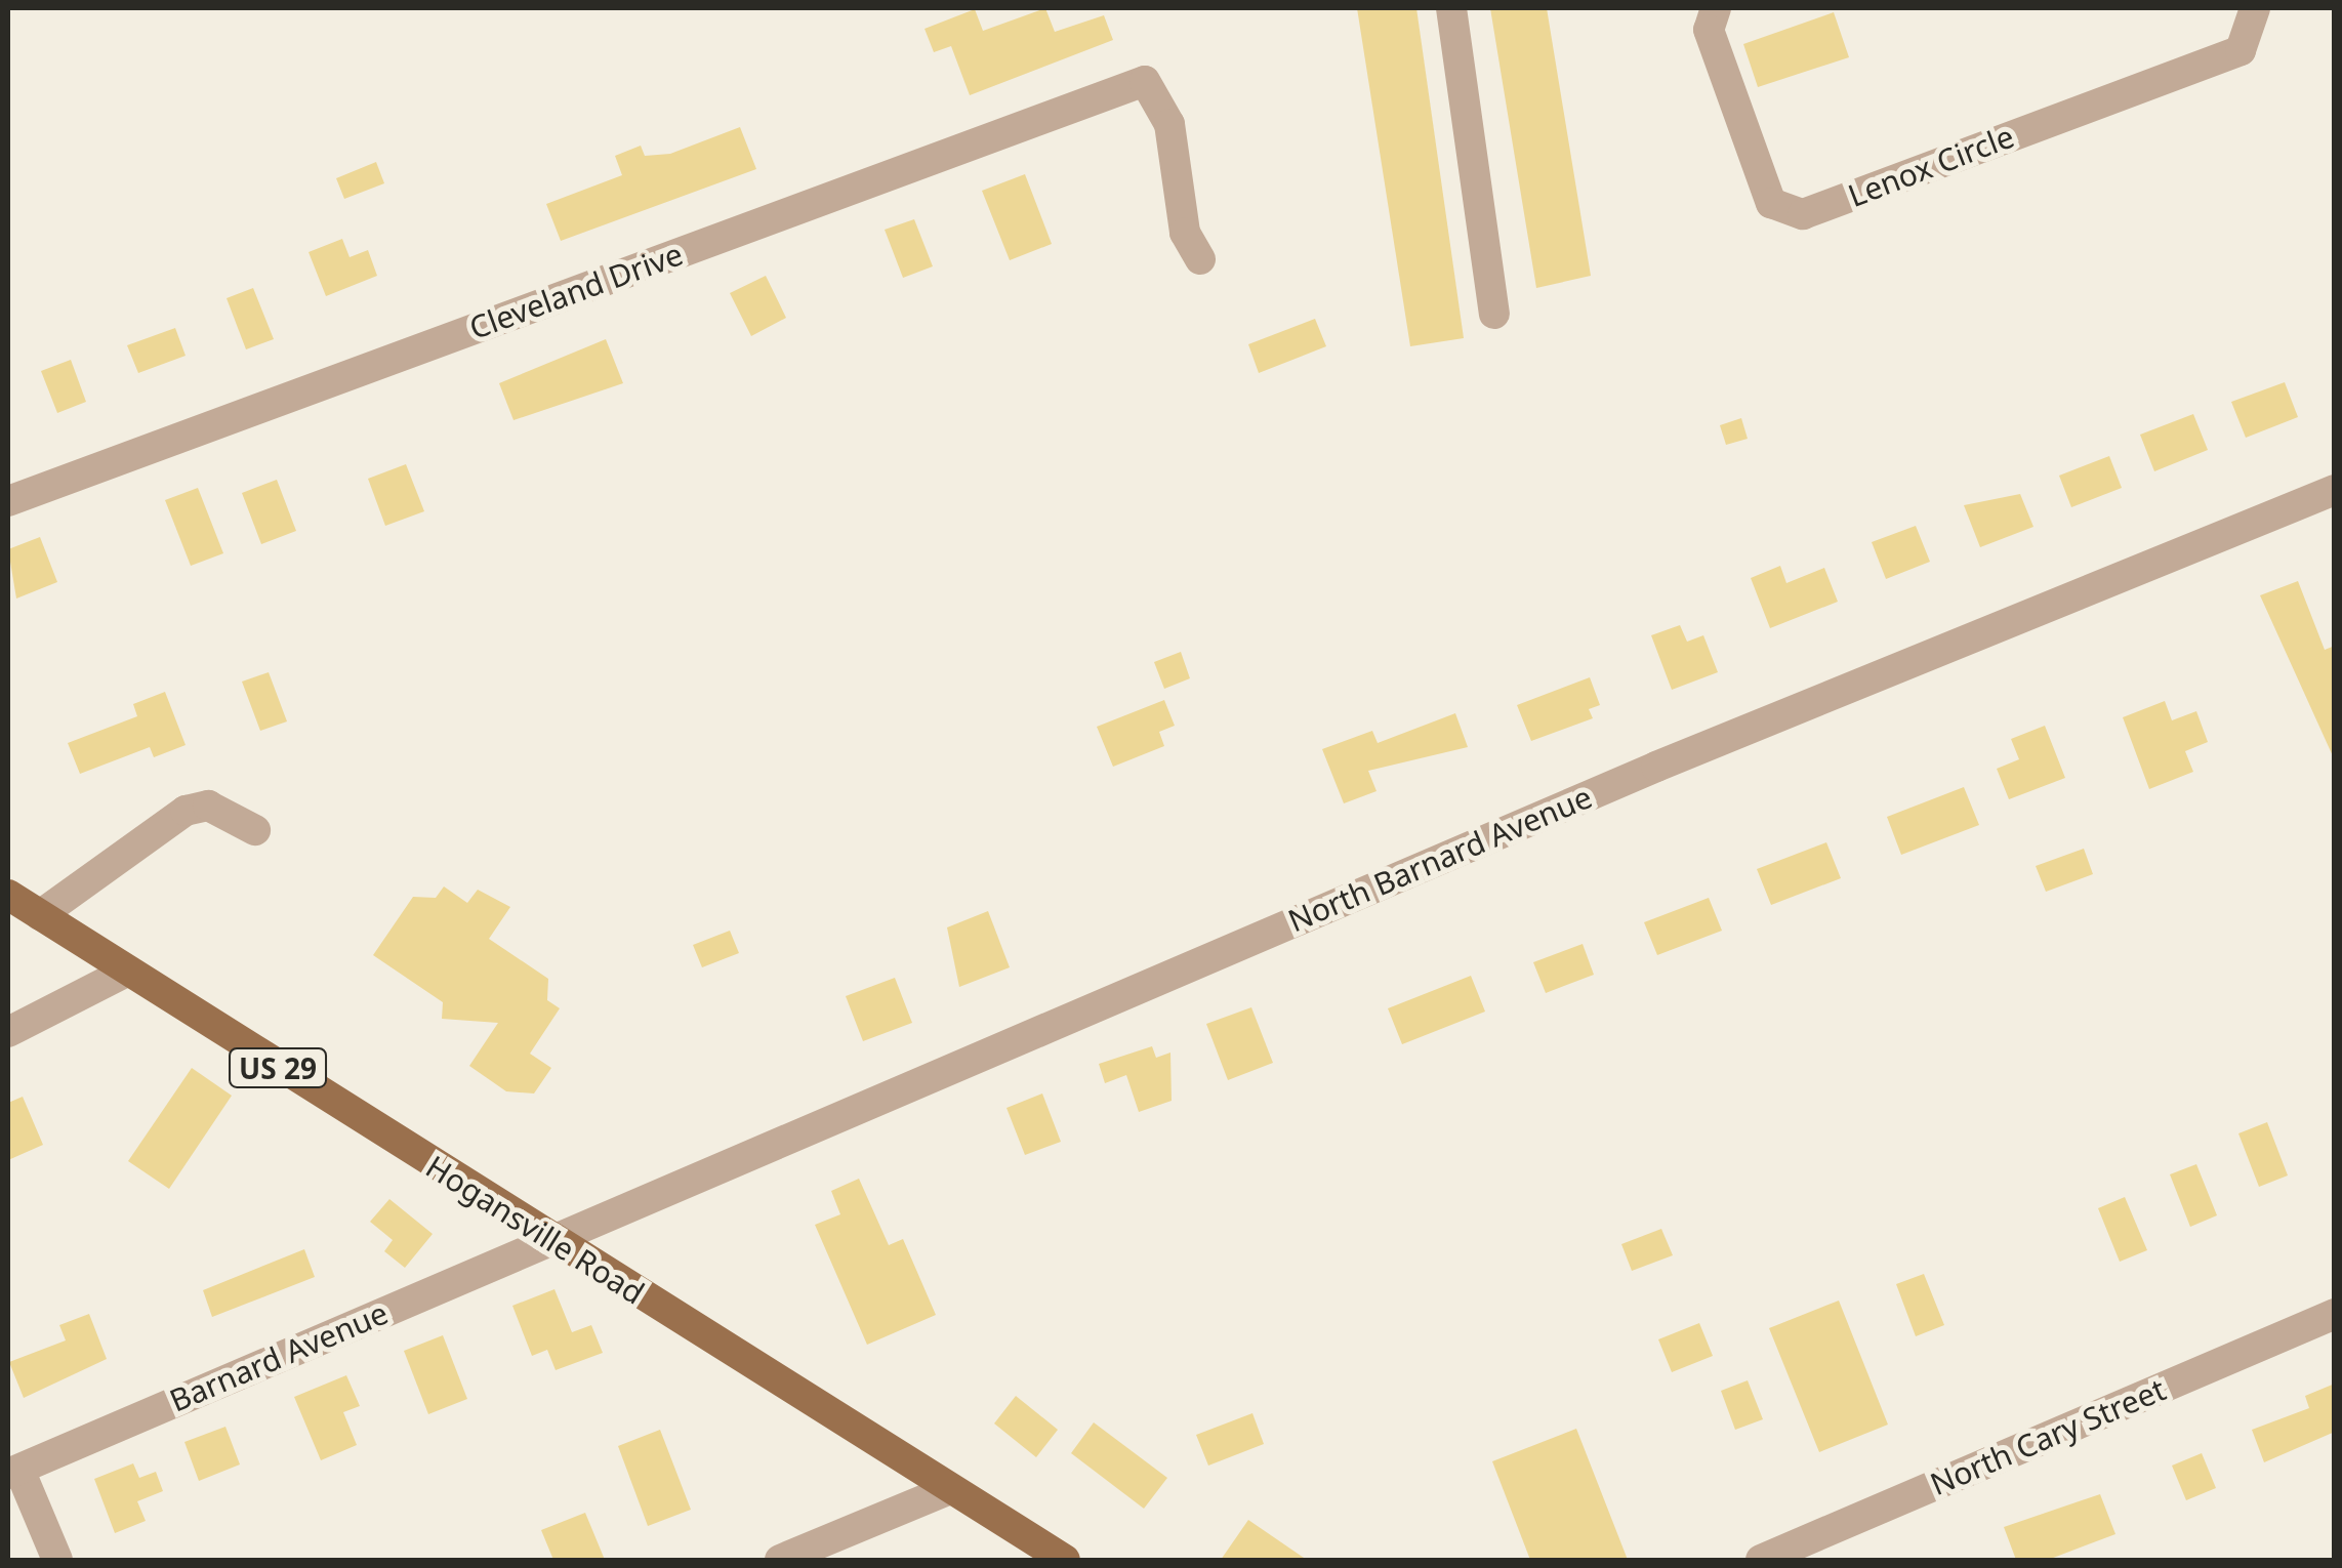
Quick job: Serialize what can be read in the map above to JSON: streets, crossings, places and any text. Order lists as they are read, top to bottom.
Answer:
{
  "streets": {
    "main road": ["US 29", "Hogansville Road"],
    "street": [
      "Lenox Circle",
      "Cleveland Drive",
      "North Barnard Avenue",
      "Barnard Avenue",
      "North Cary Street"
    ]
  },
  "crossings": [
    ["North Barnard Avenue", "Hogansville Road"],
    ["North Barnard Avenue", "Barnard Avenue"],
    ["Hogansville Road", "Barnard Avenue"]
  ]
}
